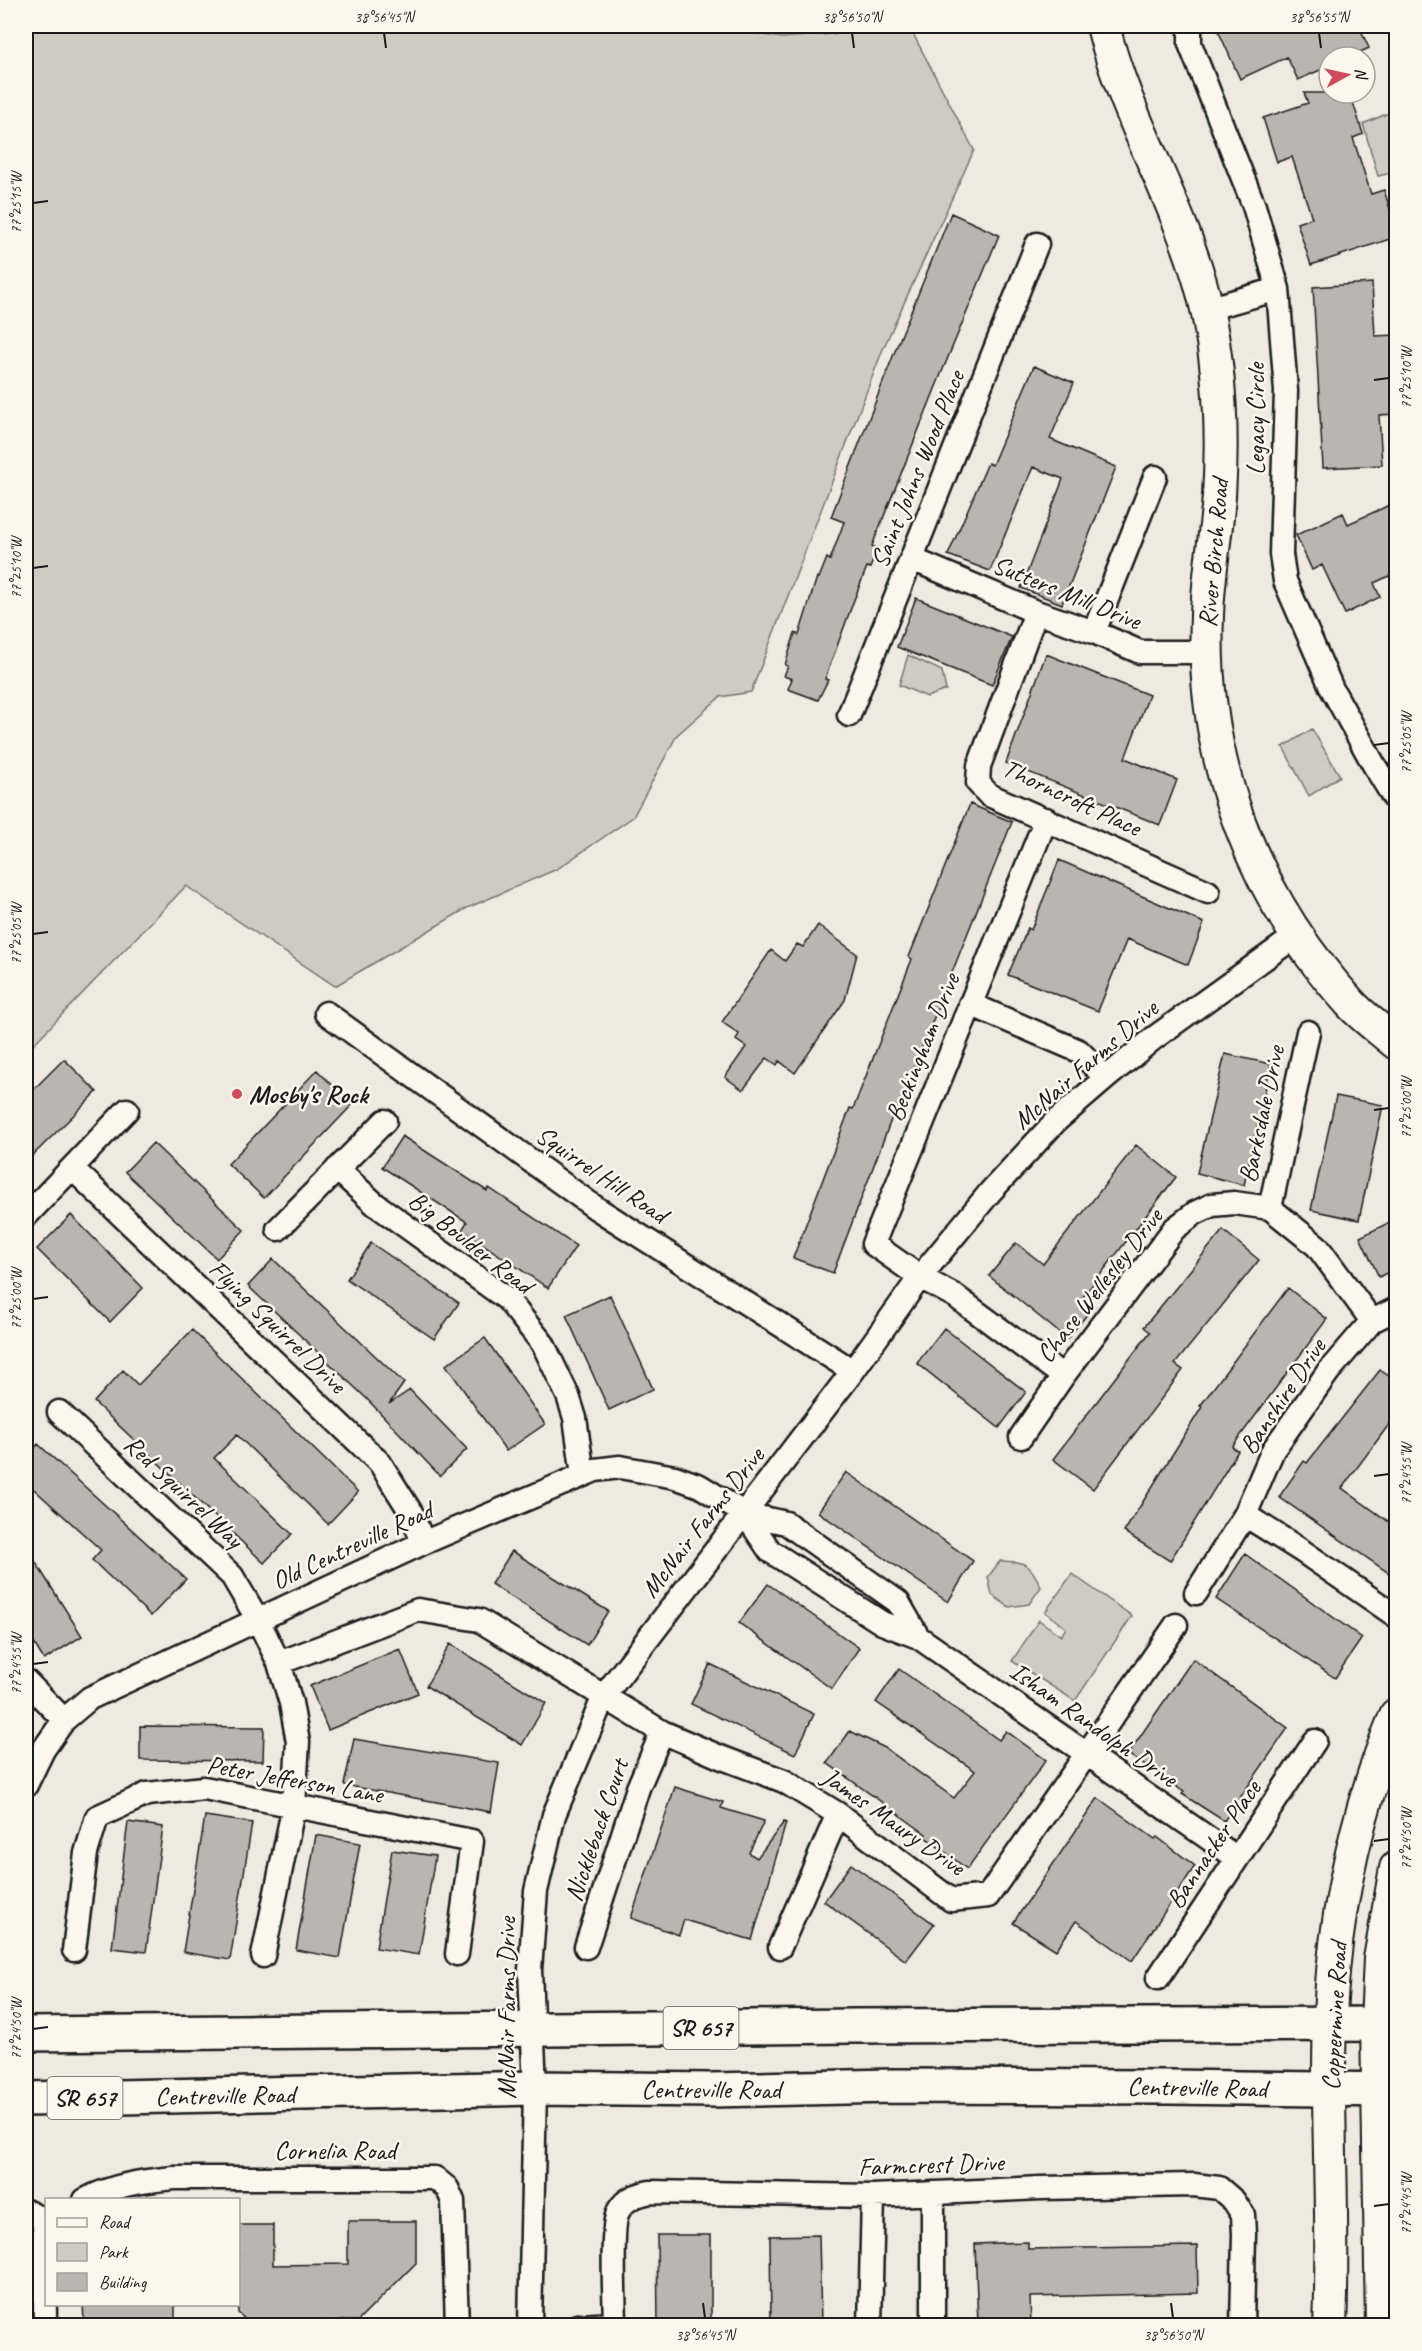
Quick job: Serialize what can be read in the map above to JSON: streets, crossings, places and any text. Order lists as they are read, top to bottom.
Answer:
{
  "streets": {
    "main road": ["SR 657", "Centreville Road"],
    "street": [
      "Legacy Circle",
      "Saint Johns Wood Place",
      "River Birch Road",
      "Sutters Mill Drive",
      "Thorncroft Place",
      "Beckingham Drive",
      "McNair Farms Drive",
      "Barksdale Drive",
      "Squirrel Hill Road",
      "Big Boulder Road",
      "Chase Wellesley Drive",
      "Flying Squirrel Drive",
      "Banshire Drive",
      "Red Squirrel Way",
      "Old Centreville Road",
      "Isham Randolph Drive",
      "Peter Jefferson Lane",
      "James Maury Drive",
      "Nickleback Court",
      "Bannacker Place",
      "Coppermine Road",
      "Cornelia Road",
      "Farmcrest Drive"
    ]
  },
  "crossings": [
    ["Saint Johns Wood Place", "Sutters Mill Drive"],
    ["River Birch Road", "Sutters Mill Drive"],
    ["River Birch Road", "McNair Farms Drive"],
    ["Sutters Mill Drive", "Thorncroft Place"],
    ["Thorncroft Place", "Beckingham Drive"],
    ["Beckingham Drive", "McNair Farms Drive"],
    ["McNair Farms Drive", "Squirrel Hill Road"],
    ["McNair Farms Drive", "Old Centreville Road"],
    ["McNair Farms Drive", "Isham Randolph Drive"],
    ["McNair Farms Drive", "James Maury Drive"],
    ["McNair Farms Drive", "SR 657"],
    ["McNair Farms Drive", "Centreville Road"],
    ["Barksdale Drive", "Chase Wellesley Drive"],
    ["Big Boulder Road", "Old Centreville Road"],
    ["Flying Squirrel Drive", "Old Centreville Road"],
    ["Red Squirrel Way", "Old Centreville Road"],
    ["Red Squirrel Way", "Peter Jefferson Lane"],
    ["Red Squirrel Way", "James Maury Drive"],
    ["Old Centreville Road", "Isham Randolph Drive"],
    ["Isham Randolph Drive", "James Maury Drive"],
    ["Isham Randolph Drive", "Bannacker Place"],
    ["James Maury Drive", "Nickleback Court"],
    ["Coppermine Road", "SR 657"],
    ["Coppermine Road", "Centreville Road"]
  ],
  "places": ["Mosby's Rock"],
  "legend": ["Road", "Park", "Building"],
  "north": "right",
  "coordinates": [
    "38°56'45\"N",
    "38°56'50\"N",
    "38°56'55\"N",
    "77°25'15\"W",
    "77°25'10\"W",
    "77°25'05\"W",
    "77°25'00\"W",
    "77°24'55\"W",
    "77°24'50\"W",
    "77°24'45\"W"
  ]
}
